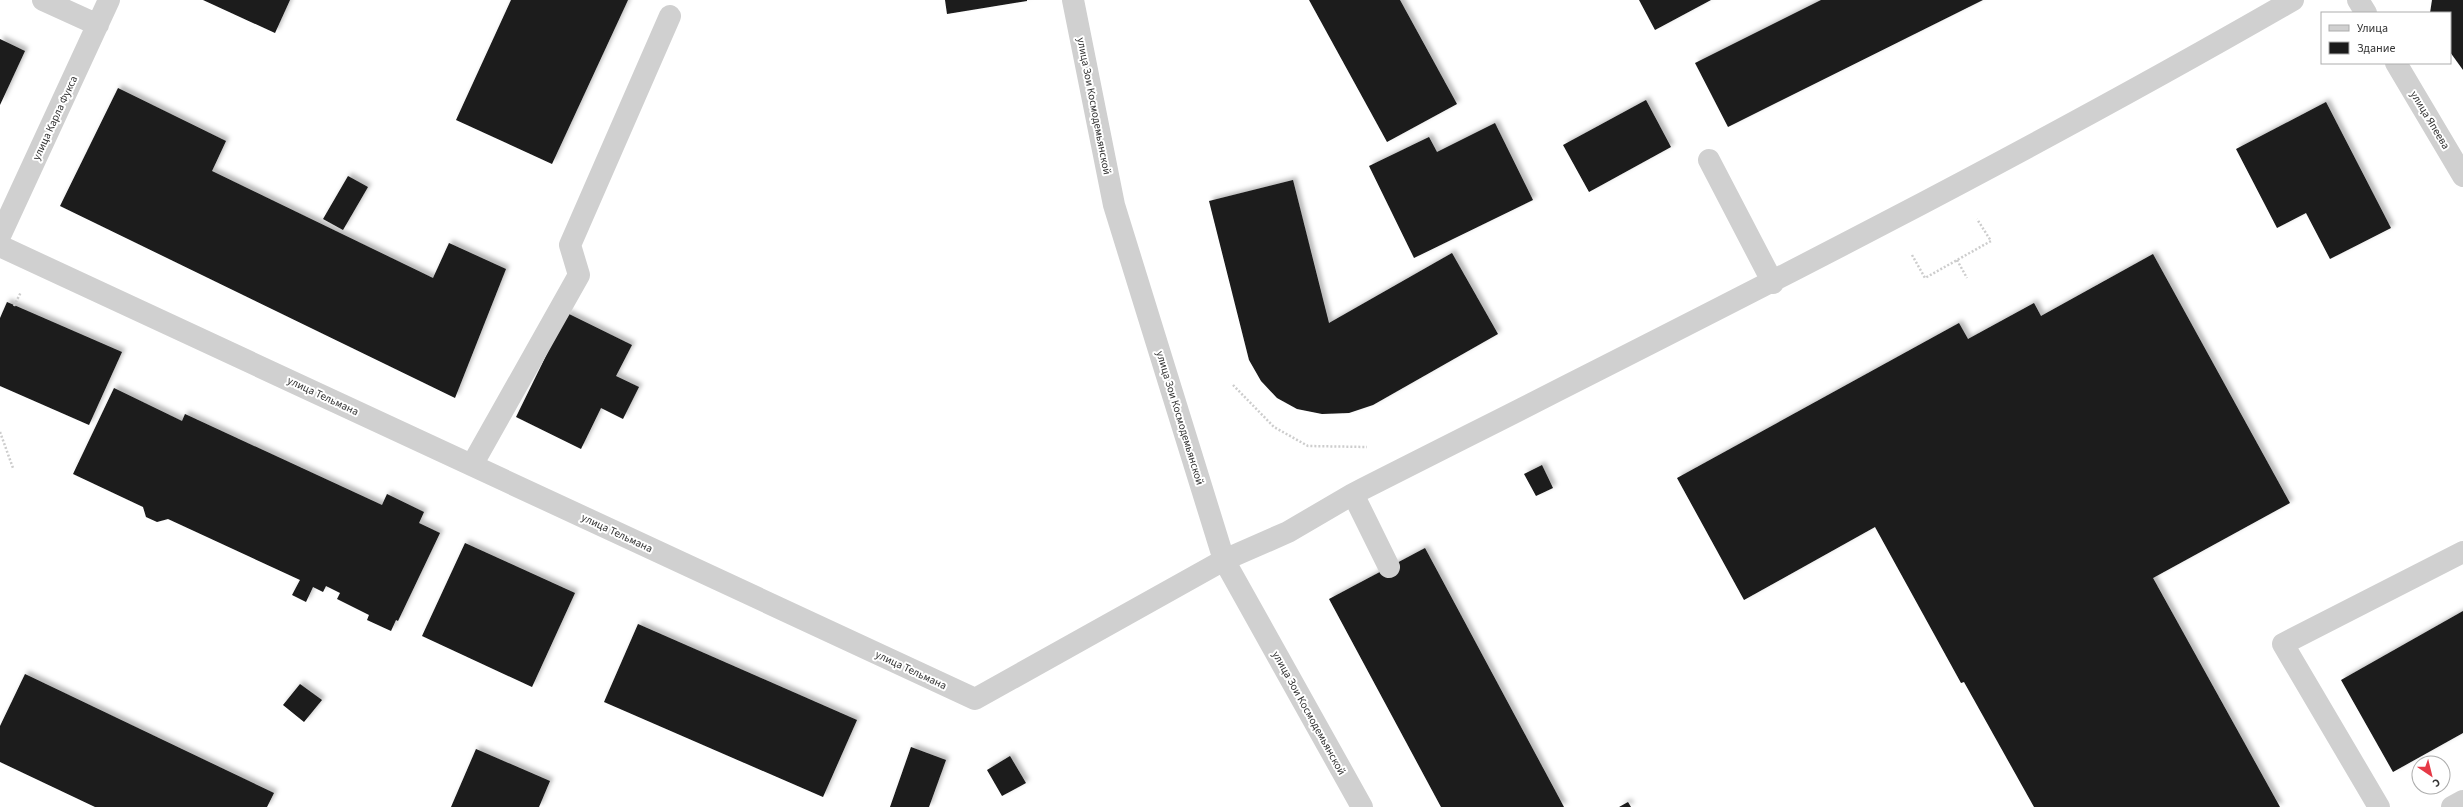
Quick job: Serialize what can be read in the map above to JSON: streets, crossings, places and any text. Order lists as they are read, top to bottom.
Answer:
{
  "streets": {
    "street": [
      "улица Зои Космодемьянской",
      "улица Карла Фукса",
      "улица Япеева",
      "улица Тельмана"
    ]
  },
  "crossings": [
    ["улица Зои Космодемьянской", "улица Тельмана"]
  ],
  "legend": ["Улица", "Здание"],
  "north": "bottom right"
}
